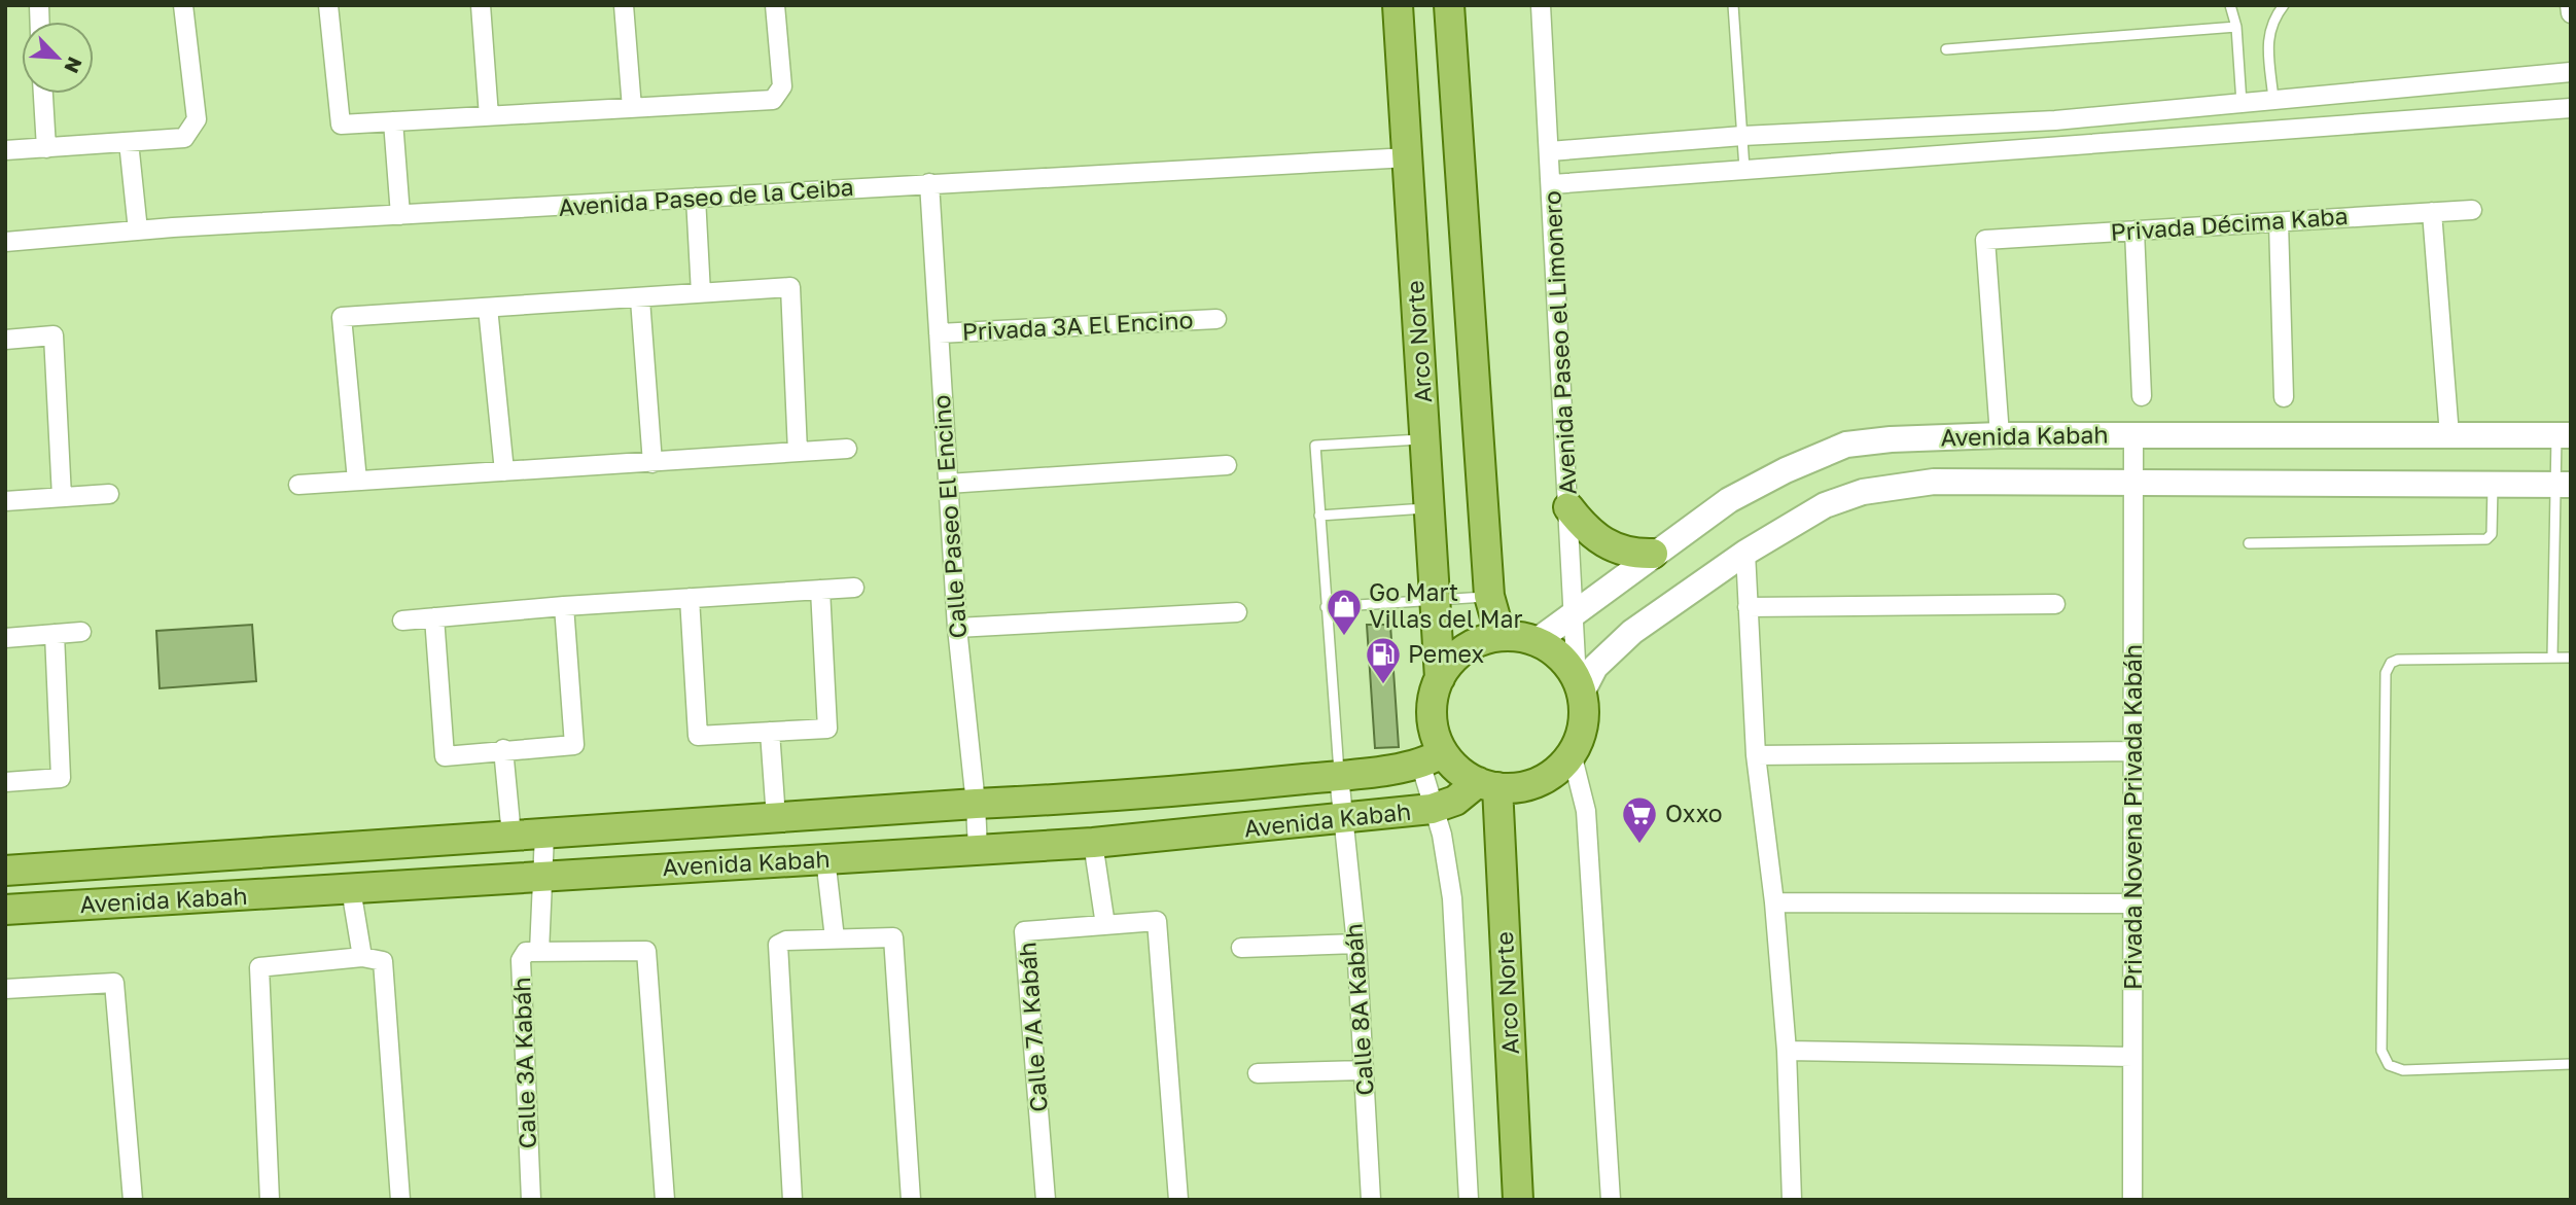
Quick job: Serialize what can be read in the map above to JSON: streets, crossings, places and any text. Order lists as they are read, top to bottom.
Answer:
{
  "streets": {
    "main road": ["Arco Norte", "Avenida Kabah"],
    "street": [
      "Avenida Paseo de la Ceiba",
      "Privada Décima Kaba",
      "Privada 3A El Encino",
      "Avenida Paseo el Limonero",
      "Calle Paseo El Encino",
      "Privada Novena Privada Kabáh",
      "Calle 8A Kabáh",
      "Calle 7A Kabáh",
      "Calle 3A Kabáh"
    ]
  },
  "crossings": [
    ["Avenida Paseo de la Ceiba", "Arco Norte"],
    ["Avenida Paseo de la Ceiba", "Calle Paseo El Encino"],
    ["Privada Décima Kaba", "Avenida Kabah"],
    ["Privada 3A El Encino", "Calle Paseo El Encino"],
    ["Arco Norte", "Avenida Paseo el Limonero"],
    ["Arco Norte", "Avenida Kabah"],
    ["Avenida Paseo el Limonero", "Avenida Kabah"],
    ["Avenida Kabah", "Calle Paseo El Encino"],
    ["Avenida Kabah", "Privada Novena Privada Kabáh"],
    ["Avenida Kabah", "Calle 8A Kabáh"]
  ],
  "places": {
    "shop": ["Go Mart Villas del Mar"],
    "fuel station": ["Pemex"],
    "supermarket": ["Oxxo"]
  },
  "north": "bottom right"
}
